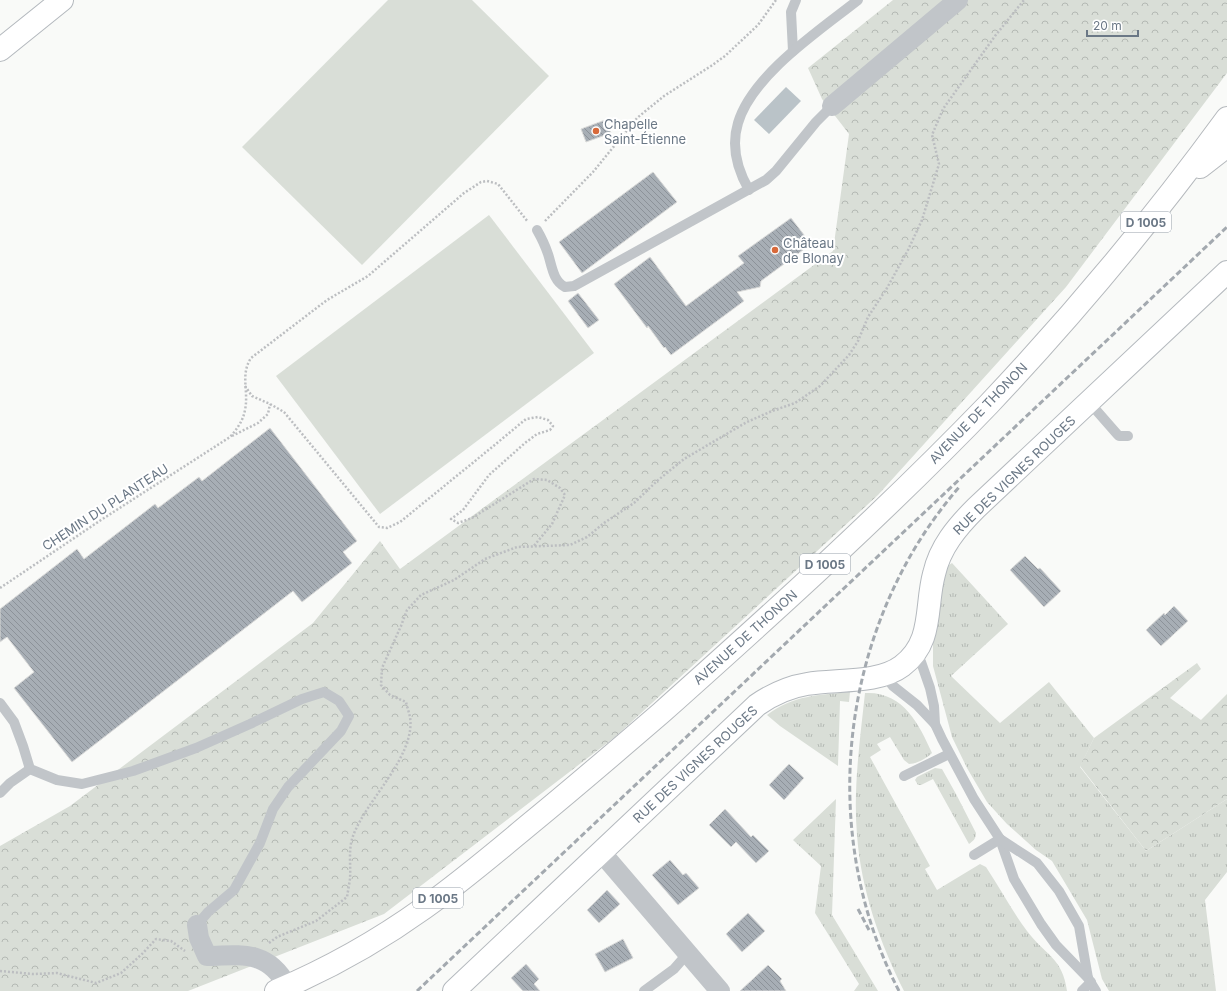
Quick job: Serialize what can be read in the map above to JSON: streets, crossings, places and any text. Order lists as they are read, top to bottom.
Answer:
{
  "streets": {
    "main road": ["D 1005", "AVENUE DE THONON", "RUE DES VIGNES ROUGES"],
    "path": ["CHEMIN DU PLANTEAU"]
  },
  "places": ["Chapelle Saint-Étienne", "Château de Blonay"],
  "scale_bar": "20 m"
}
